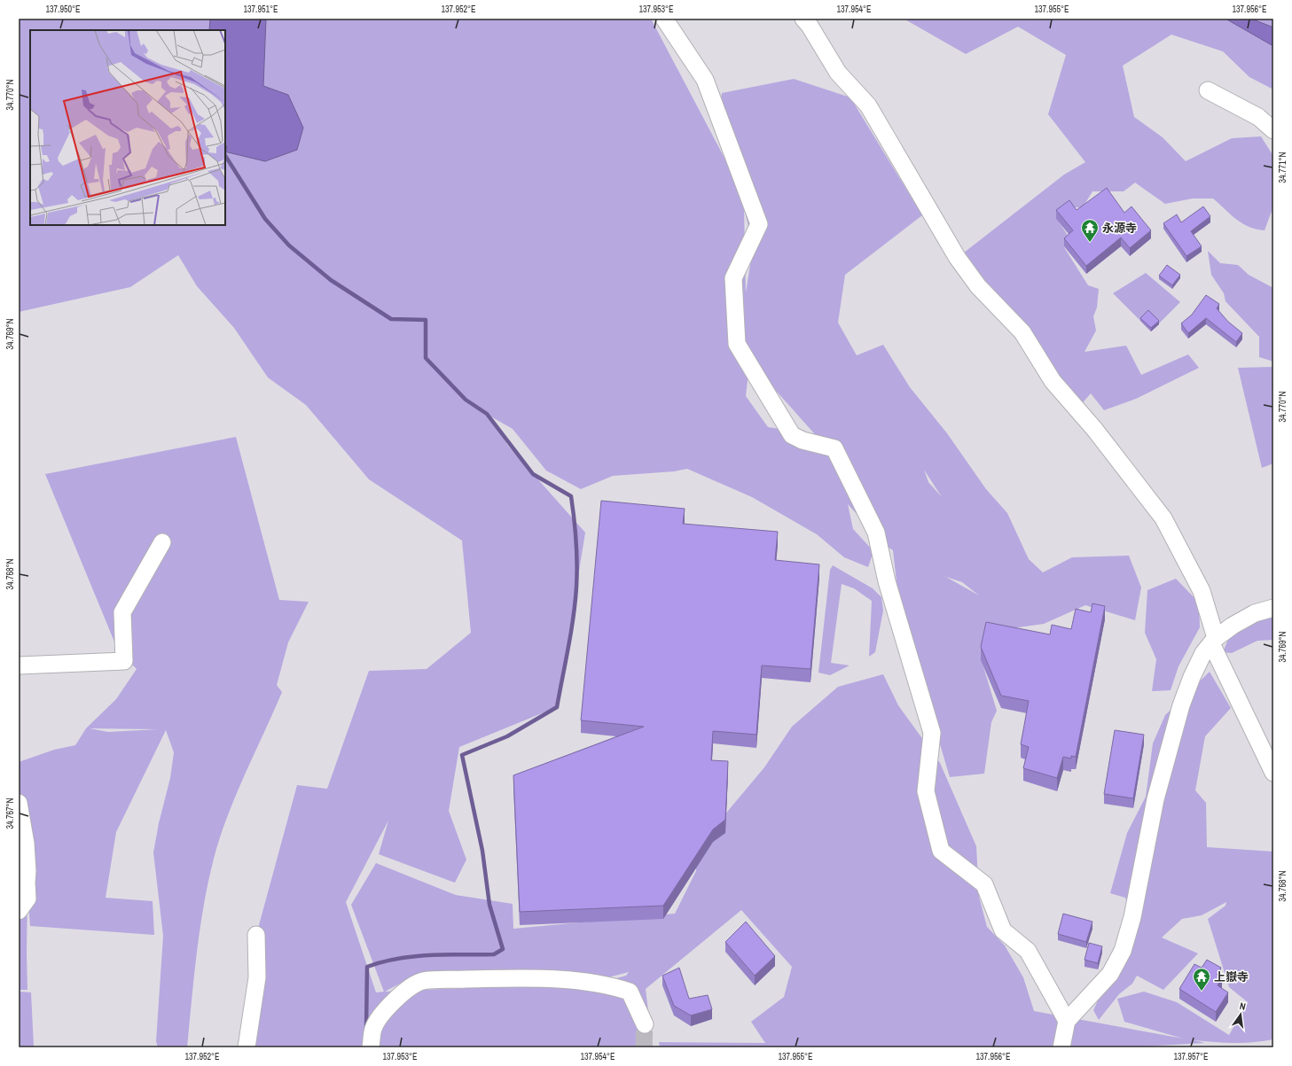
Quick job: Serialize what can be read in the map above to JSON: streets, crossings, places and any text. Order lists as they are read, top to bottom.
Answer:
{
  "places": {
    "temple": ["永源寺", "上嶽寺"]
  },
  "north": "top",
  "coordinates": [
    "137.950°E",
    "137.951°E",
    "137.952°E",
    "137.953°E",
    "137.954°E",
    "137.955°E",
    "137.956°E",
    "34.770°N",
    "34.771°N",
    "34.769°N",
    "34.768°N",
    "34.767°N",
    "137.957°E"
  ]
}
